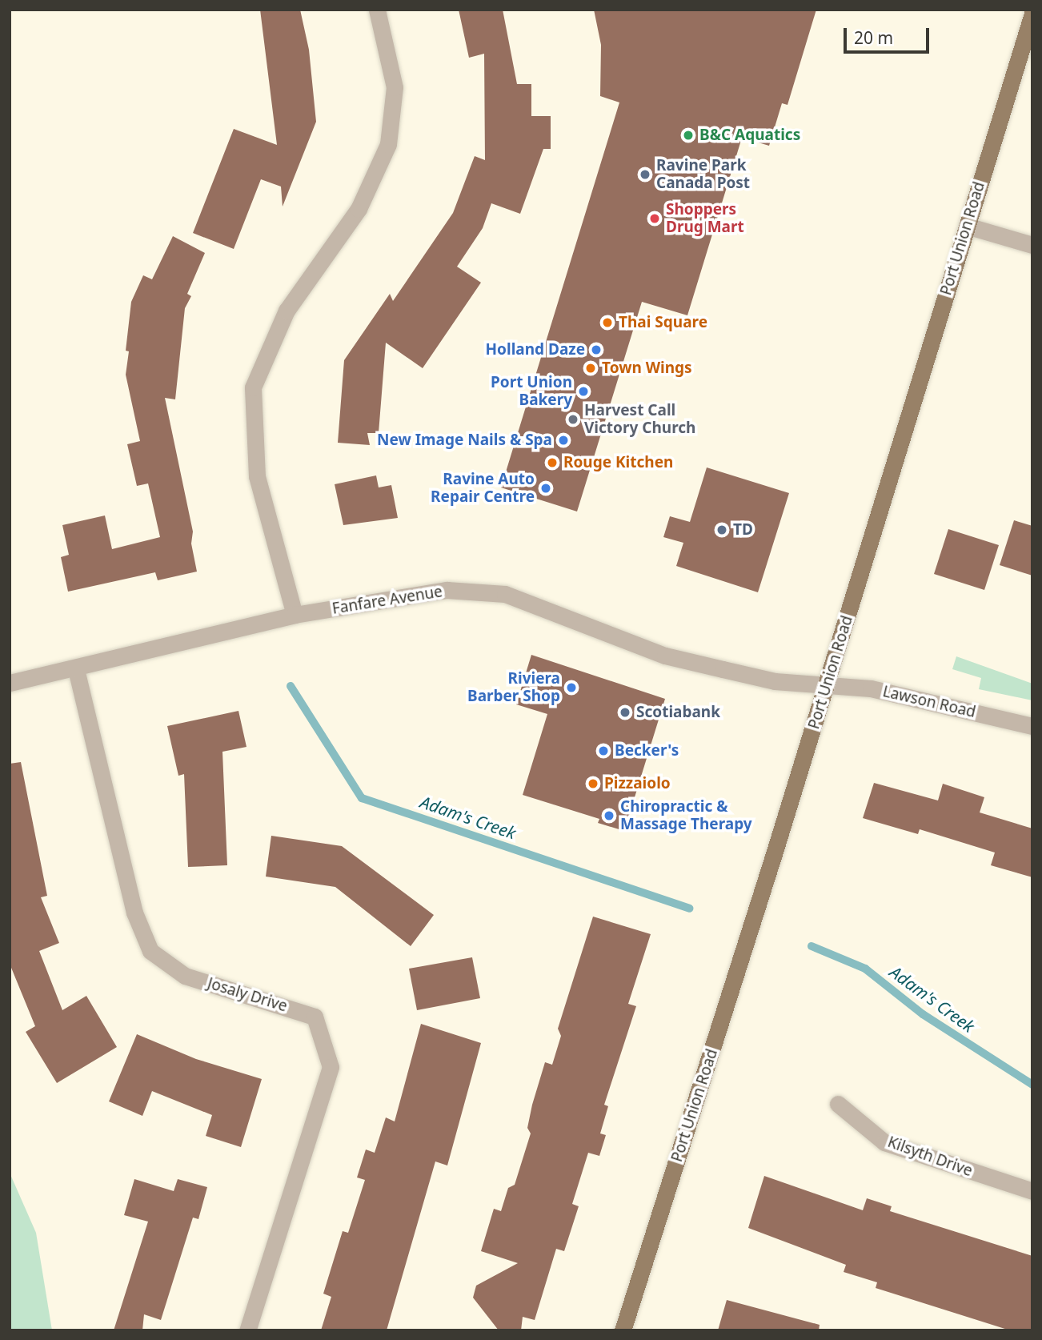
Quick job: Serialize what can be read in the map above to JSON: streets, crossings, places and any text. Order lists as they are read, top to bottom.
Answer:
{
  "streets": {
    "main road": ["Port Union Road"],
    "street": [
      "Fanfare Avenue",
      "Lawson Road",
      "Josaly Drive",
      "Kilsyth Drive"
    ]
  },
  "crossings": [
    ["Port Union Road", "Fanfare Avenue"],
    ["Port Union Road", "Lawson Road"],
    ["Fanfare Avenue", "Lawson Road"],
    ["Fanfare Avenue", "Josaly Drive"]
  ],
  "water": ["Adam's Creek"],
  "places": [
    "B&C Aquatics",
    "Ravine Park Canada Post",
    "Shoppers Drug Mart",
    "Thai Square",
    "Holland Daze",
    "Town Wings",
    "Port Union Bakery",
    "Harvest Call Victory Church",
    "New Image Nails & Spa",
    "Rouge Kitchen",
    "Ravine Auto Repair Centre",
    "TD",
    "Riviera Barber Shop",
    "Scotiabank",
    "Becker's",
    "Pizzaiolo",
    "Chiropractic & Massage Therapy"
  ],
  "scale_bar": "20 m"
}
